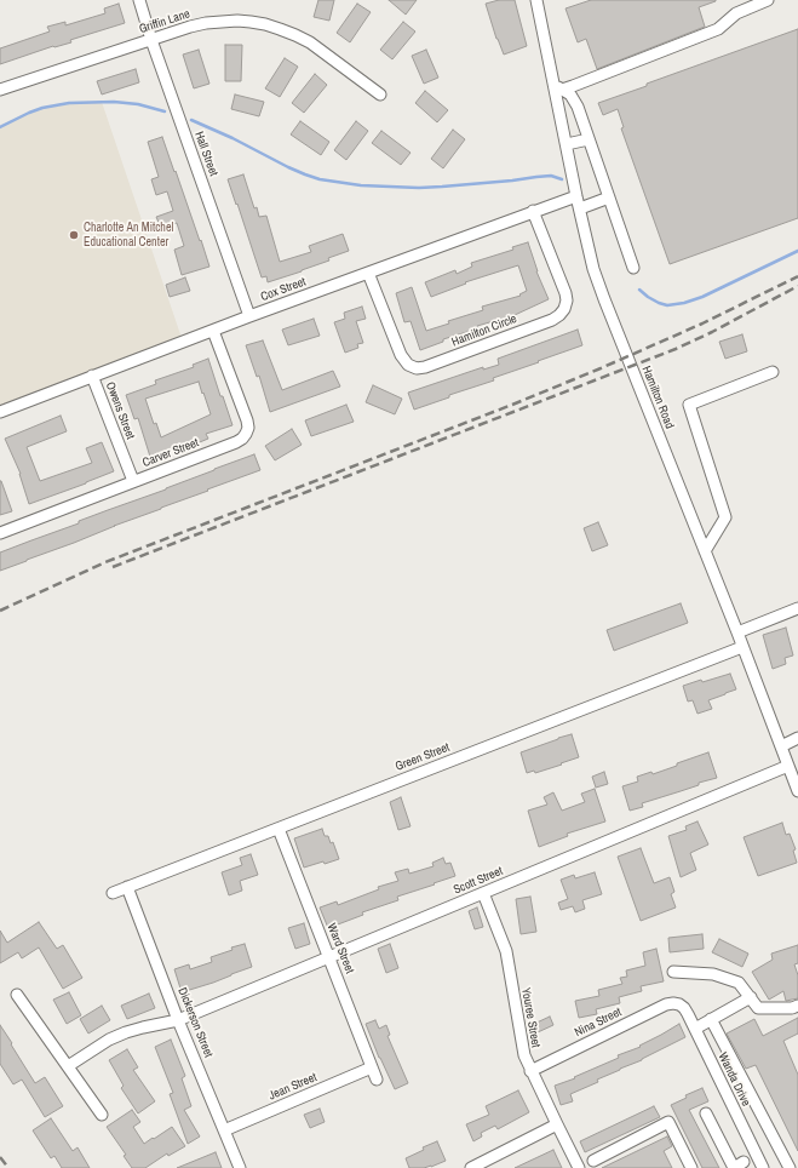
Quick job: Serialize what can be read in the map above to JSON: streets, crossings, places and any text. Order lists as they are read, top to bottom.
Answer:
{
  "streets": {
    "street": [
      "Griffin Lane",
      "Hall Street",
      "Cox Street",
      "Hamilton Circle",
      "Hamilton Road",
      "Owens Street",
      "Carver Street",
      "Green Street",
      "Scott Street",
      "Ward Street",
      "Youree Street",
      "Dickerson Street",
      "Nina Street",
      "Wanda Drive",
      "Jean Street"
    ]
  },
  "crossings": [
    ["Griffin Lane", "Hall Street"],
    ["Hall Street", "Cox Street"],
    ["Cox Street", "Hamilton Circle"],
    ["Cox Street", "Hamilton Road"],
    ["Cox Street", "Owens Street"],
    ["Cox Street", "Carver Street"],
    ["Hamilton Road", "Green Street"],
    ["Hamilton Road", "Scott Street"],
    ["Owens Street", "Carver Street"],
    ["Green Street", "Ward Street"],
    ["Green Street", "Dickerson Street"],
    ["Scott Street", "Ward Street"],
    ["Scott Street", "Youree Street"],
    ["Scott Street", "Dickerson Street"],
    ["Ward Street", "Jean Street"],
    ["Youree Street", "Nina Street"],
    ["Dickerson Street", "Jean Street"],
    ["Nina Street", "Wanda Drive"]
  ],
  "places": ["Charlotte An Mitchel Educational Center"]
}
